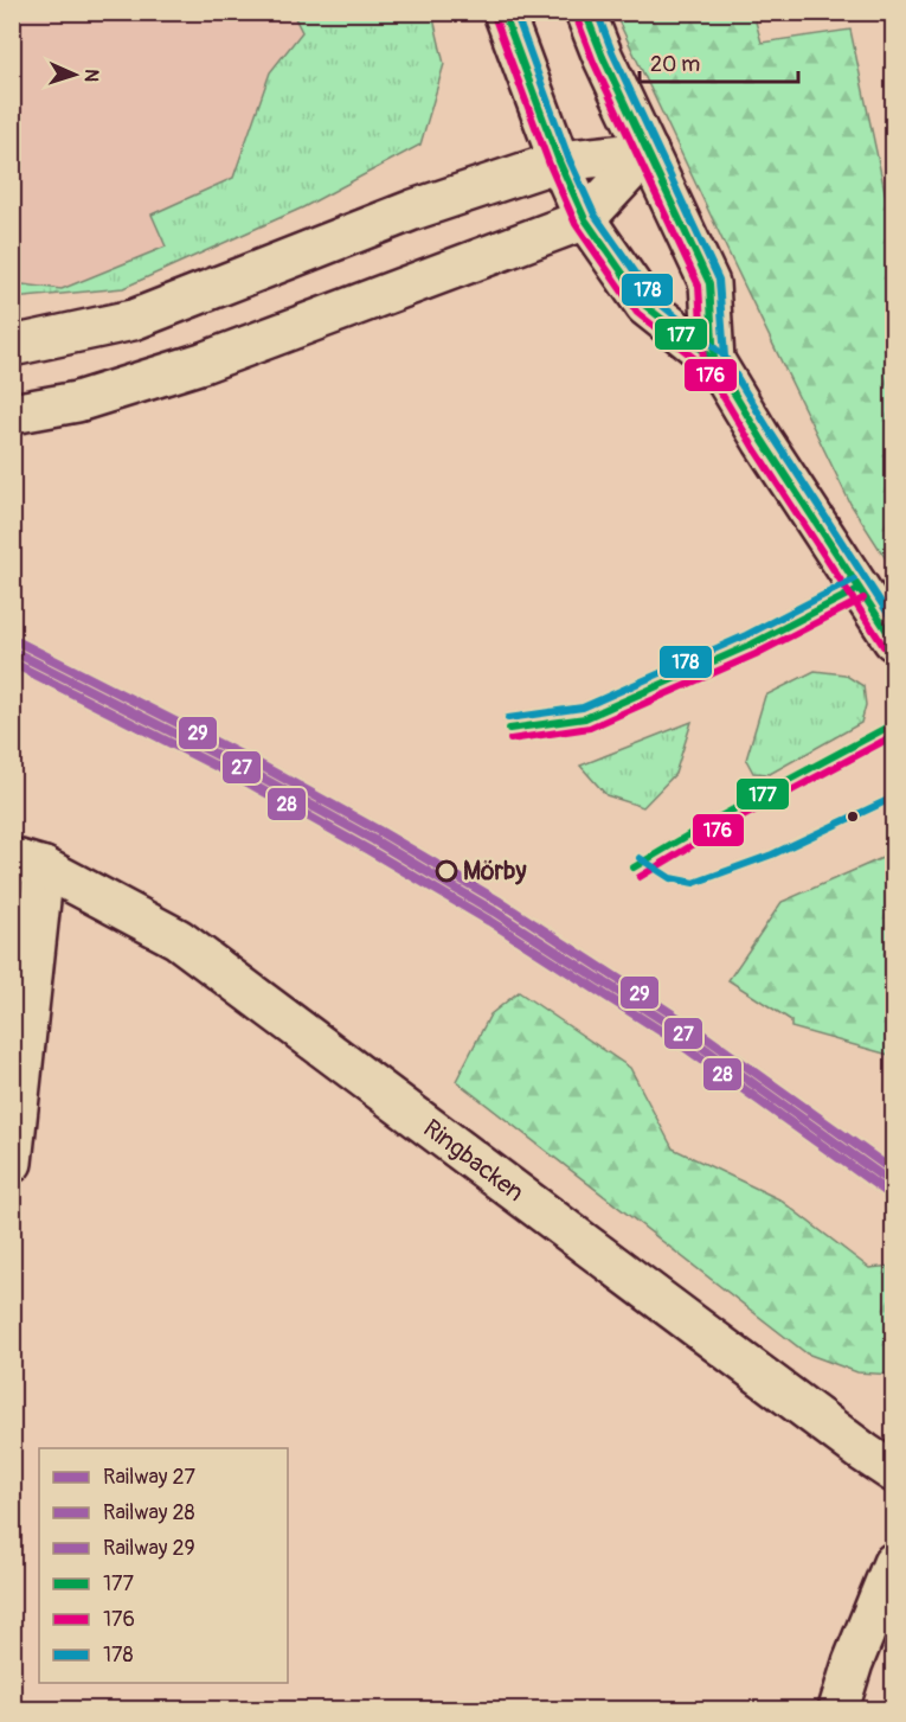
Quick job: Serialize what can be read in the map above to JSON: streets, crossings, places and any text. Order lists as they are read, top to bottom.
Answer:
{
  "streets": {
    "main road": ["Ringbacken"]
  },
  "places": ["Mörby"],
  "lines": [
    "transit line 177",
    "transit line 178",
    "transit line 176",
    "rail line 29",
    "rail line 27",
    "rail line 28"
  ],
  "legend": [
    "Railway 27",
    "Railway 28",
    "Railway 29",
    "177",
    "176",
    "178"
  ],
  "scale_bar": "20 m",
  "north": "right"
}
